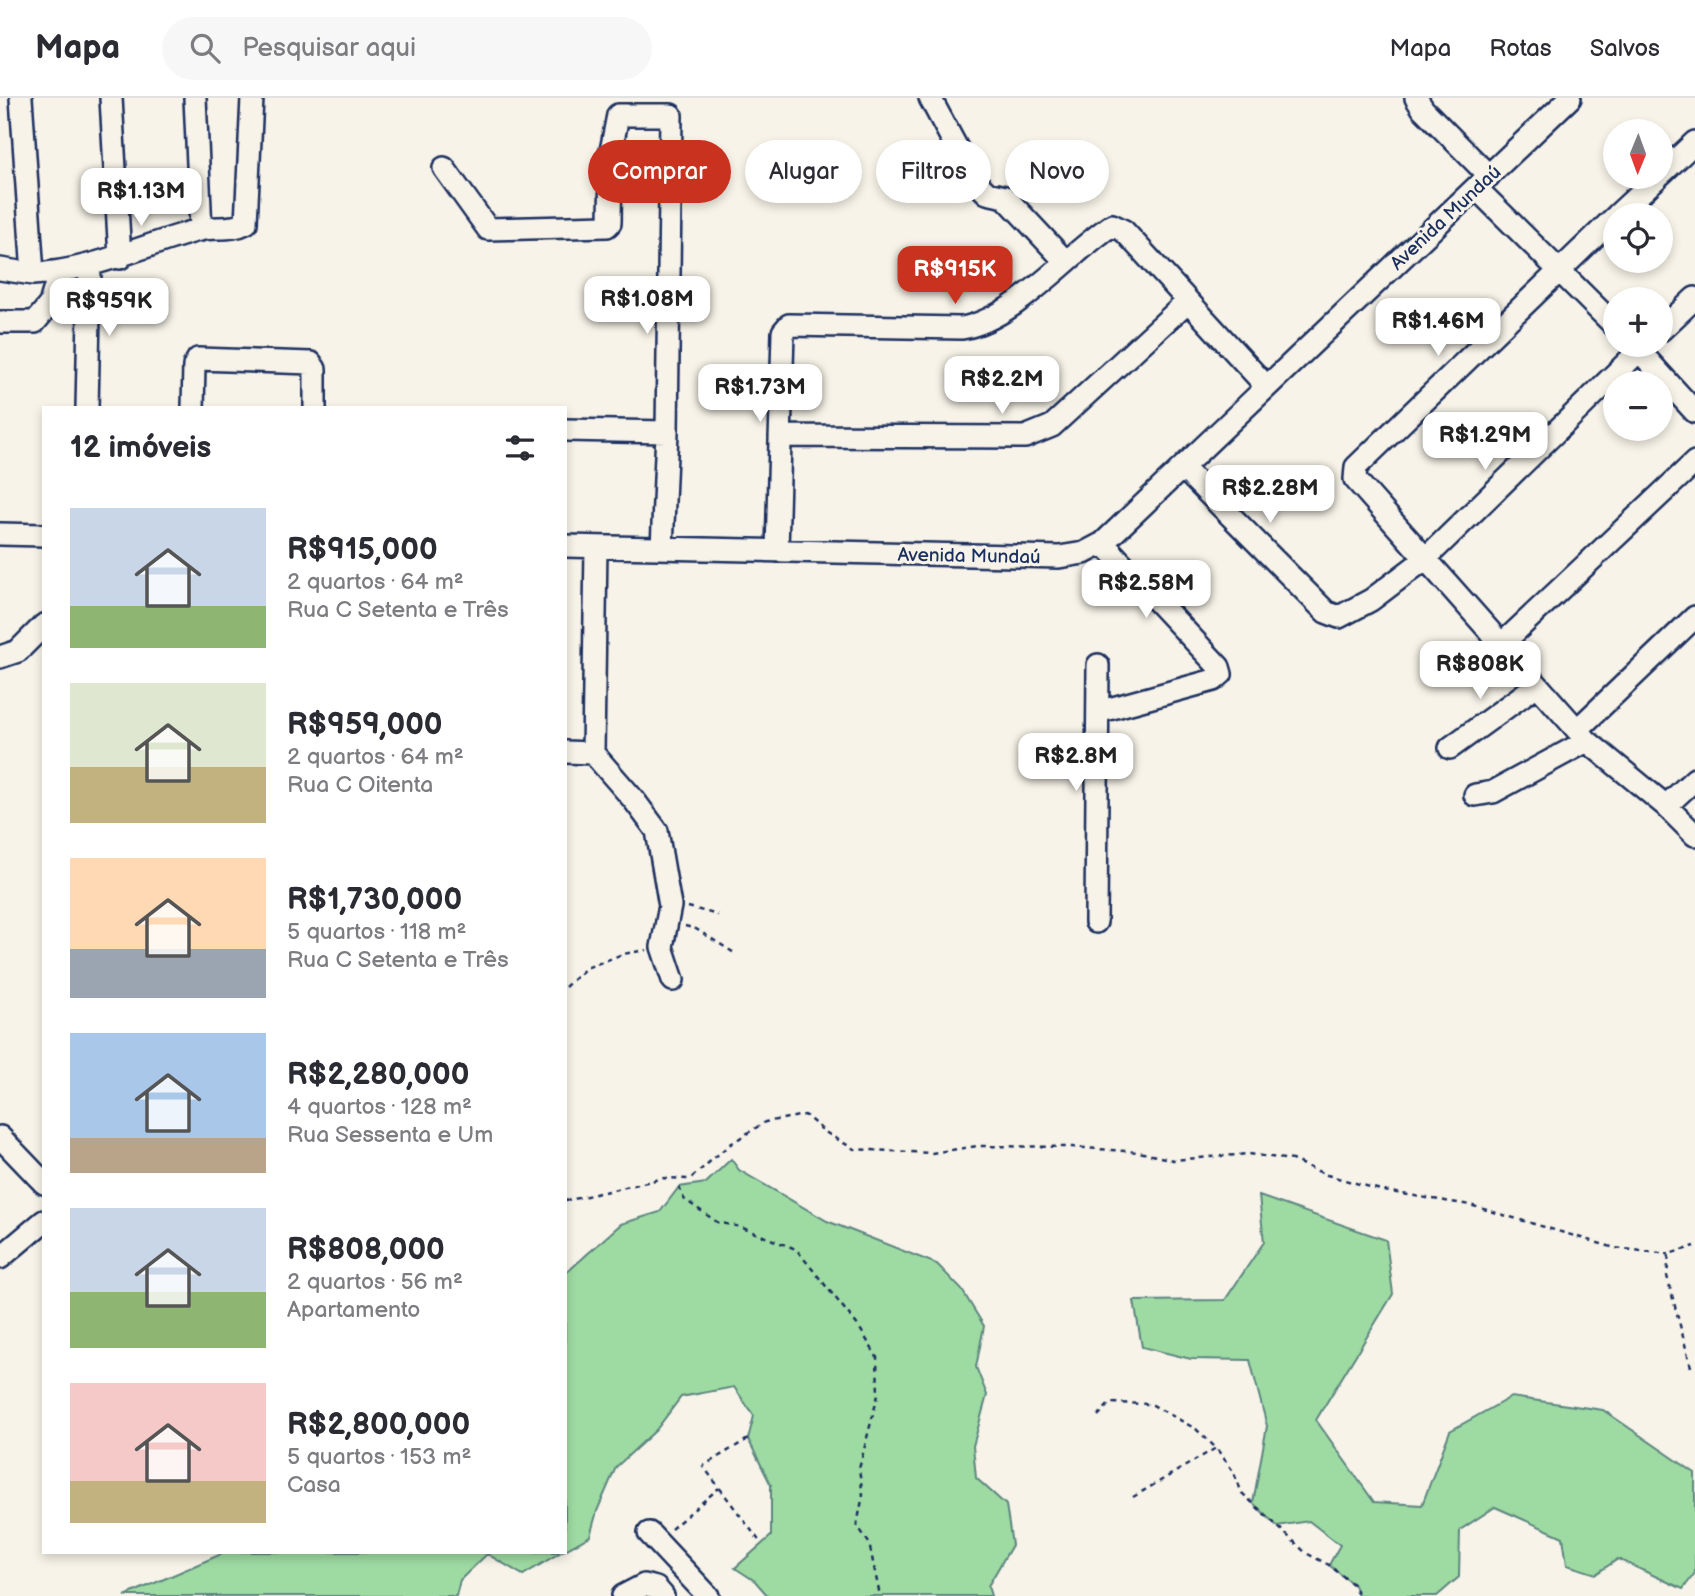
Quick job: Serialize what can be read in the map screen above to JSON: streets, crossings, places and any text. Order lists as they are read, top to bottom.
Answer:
{
  "streets": {
    "street": ["Avenida Mundaú"]
  },
  "north": "bottom",
  "page": {
    "header": "Mapa",
    "search": "Pesquisar aqui",
    "nav": ["Mapa", "Rotas", "Salvos"],
    "map_buttons": ["+", "−"],
    "chip": [
      "Comprar",
      "Alugar",
      "Filtros",
      "Novo"
    ],
    "price": [
      "R$1.13M",
      "R$915K",
      "R$1.08M",
      "R$959K",
      "R$1.46M",
      "R$2.2M",
      "R$1.73M",
      "R$1.29M",
      "R$2.28M",
      "R$2.58M",
      "R$808K",
      "R$2.8M"
    ],
    "heading": "12 imóveis",
    "list": [
      {
        "name": "R$915,000",
        "note": "2 quartos · 64 m² · Rua C Setenta e Três"
      },
      {
        "name": "R$959,000",
        "note": "2 quartos · 64 m² · Rua C Oitenta"
      },
      {
        "name": "R$1,730,000",
        "note": "5 quartos · 118 m² · Rua C Setenta e Três"
      },
      {
        "name": "R$2,280,000",
        "note": "4 quartos · 128 m² · Rua Sessenta e Um"
      },
      {
        "name": "R$808,000",
        "note": "2 quartos · 56 m² · Apartamento"
      },
      {
        "name": "R$2,800,000",
        "note": "5 quartos · 153 m² · Casa"
      }
    ]
  }
}
